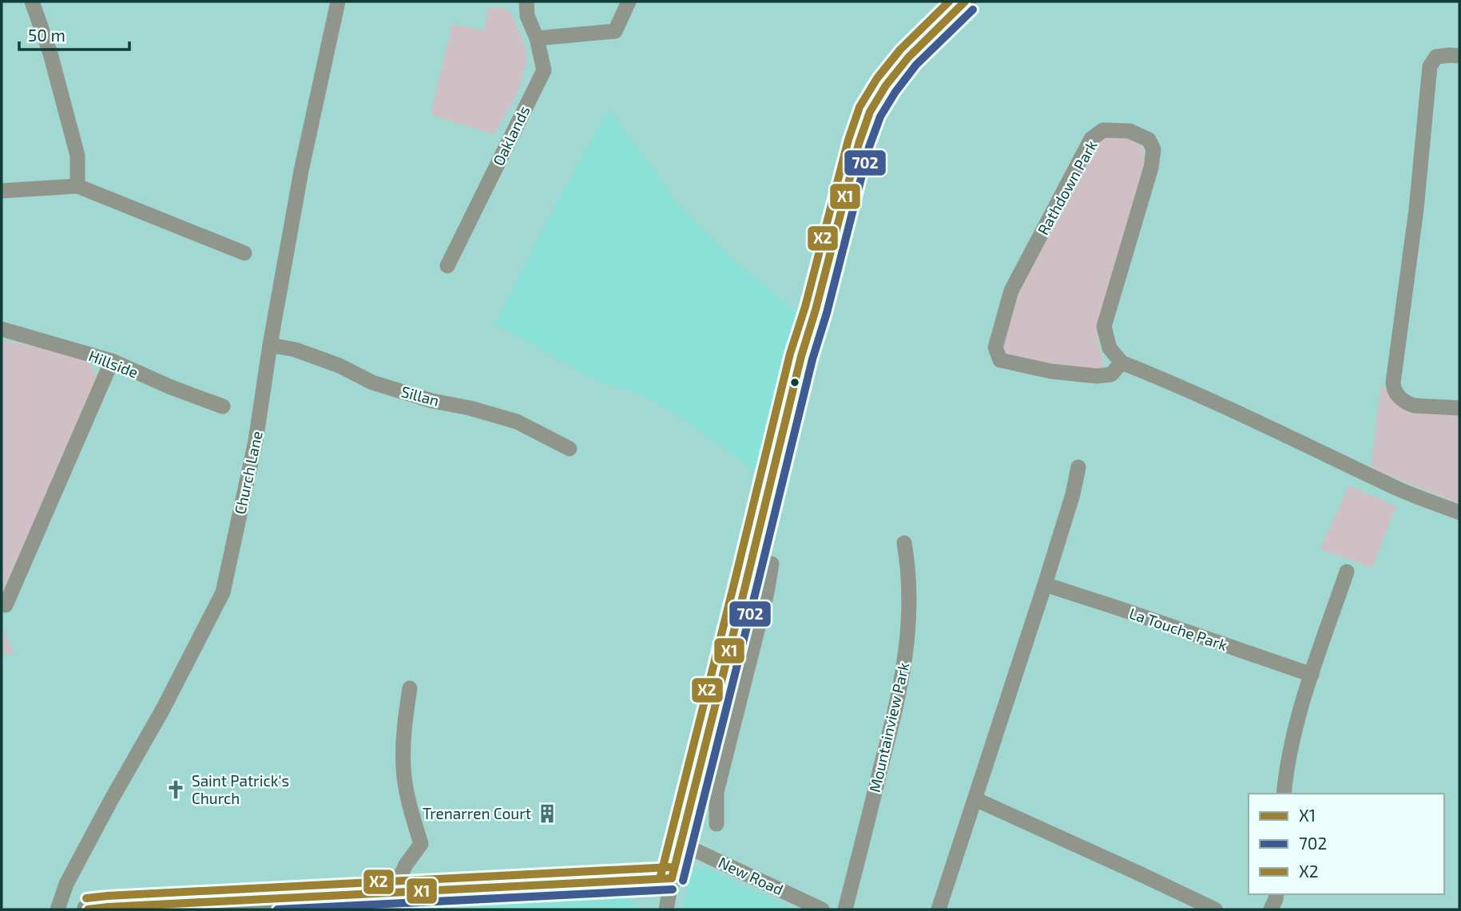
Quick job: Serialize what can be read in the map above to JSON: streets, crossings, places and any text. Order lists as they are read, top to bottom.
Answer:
{
  "streets": {
    "street": [
      "Oaklands",
      "Rathdown Park",
      "Hillside",
      "Sillan",
      "Church Lane",
      "La Touche Park",
      "Mountainview Park",
      "New Road"
    ]
  },
  "crossings": [
    ["Sillan", "Church Lane"]
  ],
  "places": {
    "church": ["Saint Patrick's Church"],
    "building": ["Trenarren Court"]
  },
  "lines": ["transit line X1", "transit line X2", "transit line 702"],
  "legend": ["X1", "702", "X2"],
  "scale_bar": "50 m"
}
